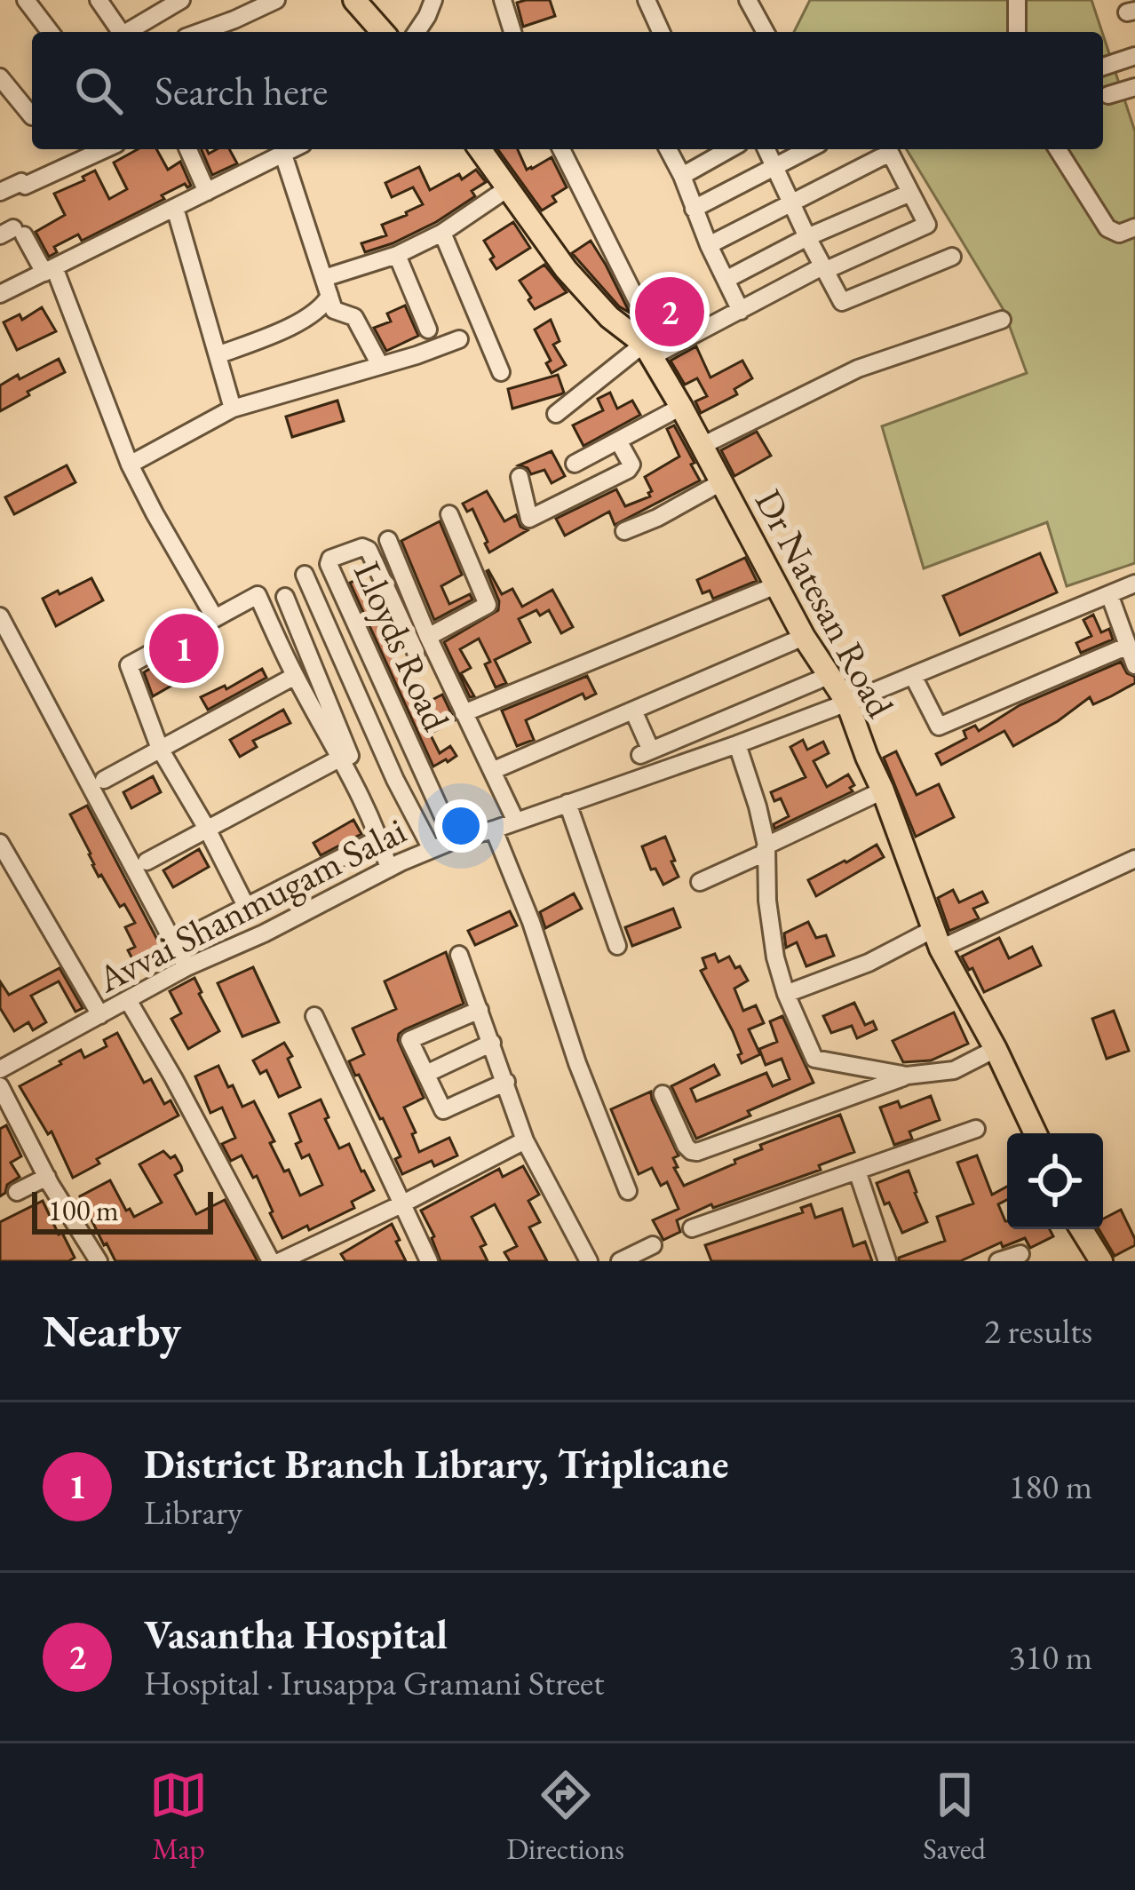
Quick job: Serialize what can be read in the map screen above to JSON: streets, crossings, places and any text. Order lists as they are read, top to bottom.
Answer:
{
  "streets": {
    "main road": ["Dr Natesan Road"],
    "street": ["Lloyds Road", "Avvai Shanmugam Salai"]
  },
  "crossings": [
    ["Dr Natesan Road", "Avvai Shanmugam Salai"],
    ["Lloyds Road", "Avvai Shanmugam Salai"]
  ],
  "scale_bar": "100 m",
  "page": {
    "search": "Search here",
    "pins": ["2", "1"],
    "scale": "100 m",
    "heading": ["Nearby", "2 results"],
    "list": [
      {
        "mark": "1",
        "name": "District Branch Library, Triplicane",
        "note": "Library",
        "value": "180 m"
      },
      {
        "mark": "2",
        "name": "Vasantha Hospital",
        "note": "Hospital · Irusappa Gramani Street",
        "value": "310 m"
      }
    ],
    "nav": ["Map", "Directions", "Saved"]
  }
}
